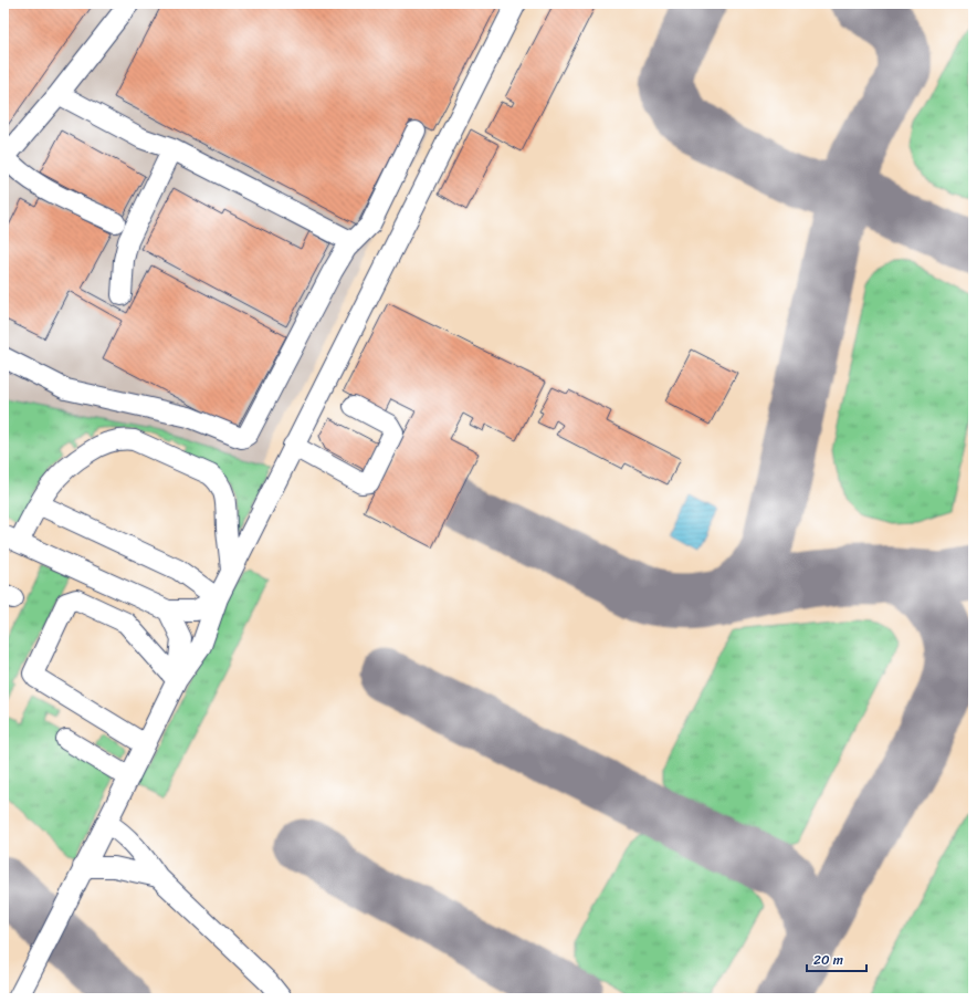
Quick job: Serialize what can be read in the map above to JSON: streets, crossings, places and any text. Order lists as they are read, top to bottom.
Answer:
{
  "scale_bar": "20 m"
}
